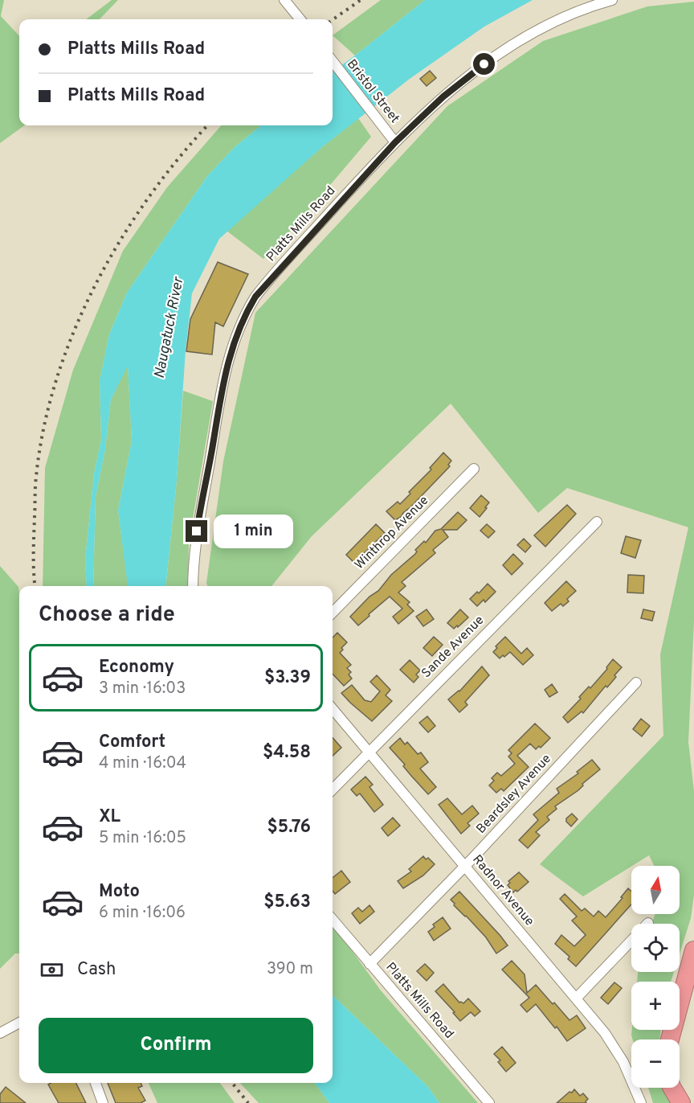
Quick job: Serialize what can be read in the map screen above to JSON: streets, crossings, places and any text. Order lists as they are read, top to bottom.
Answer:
{
  "streets": {
    "street": [
      "Bristol Street",
      "Platts Mills Road",
      "Winthrop Avenue",
      "Sande Avenue",
      "Beardsley Avenue",
      "Radnor Avenue"
    ]
  },
  "crossings": [
    ["Bristol Street", "Platts Mills Road"],
    ["Platts Mills Road", "Beardsley Avenue"],
    ["Sande Avenue", "Radnor Avenue"],
    ["Beardsley Avenue", "Radnor Avenue"]
  ],
  "water": ["Naugatuck River"],
  "north": "top",
  "page": {
    "banner": ["Platts Mills Road", "Platts Mills Road"],
    "bubble": "1 min",
    "heading": "Choose a ride",
    "list": [
      {
        "name": "Economy",
        "note": "3 min · 16:03",
        "value": "$3.39"
      },
      {
        "name": "Comfort",
        "note": "4 min · 16:04",
        "value": "$4.58"
      },
      {
        "name": "XL",
        "note": "5 min · 16:05",
        "value": "$5.76"
      },
      {
        "name": "Moto",
        "note": "6 min · 16:06",
        "value": "$5.63"
      }
    ],
    "map_buttons": ["+", "−"],
    "pay": ["Cash", "390 m"],
    "buttons": "Confirm"
  }
}
